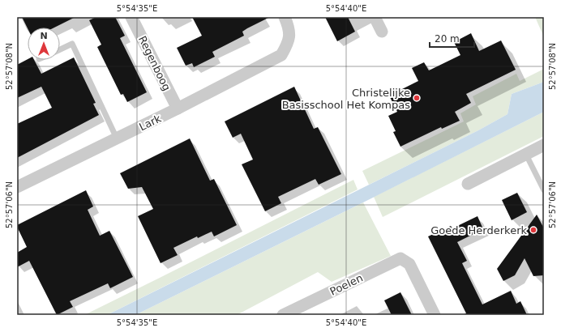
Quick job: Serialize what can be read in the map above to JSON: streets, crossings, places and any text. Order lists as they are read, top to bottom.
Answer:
{
  "streets": {
    "street": ["Regenboog", "Lark", "Poelen"]
  },
  "crossings": [
    ["Regenboog", "Lark"]
  ],
  "places": ["Christelijke Basisschool Het Kompas", "Goede Herderkerk"],
  "scale_bar": "20 m",
  "north": "top",
  "coordinates": [
    "5°54'35\"E",
    "5°54'40\"E",
    "52°57'08\"N",
    "52°57'06\"N"
  ]
}
